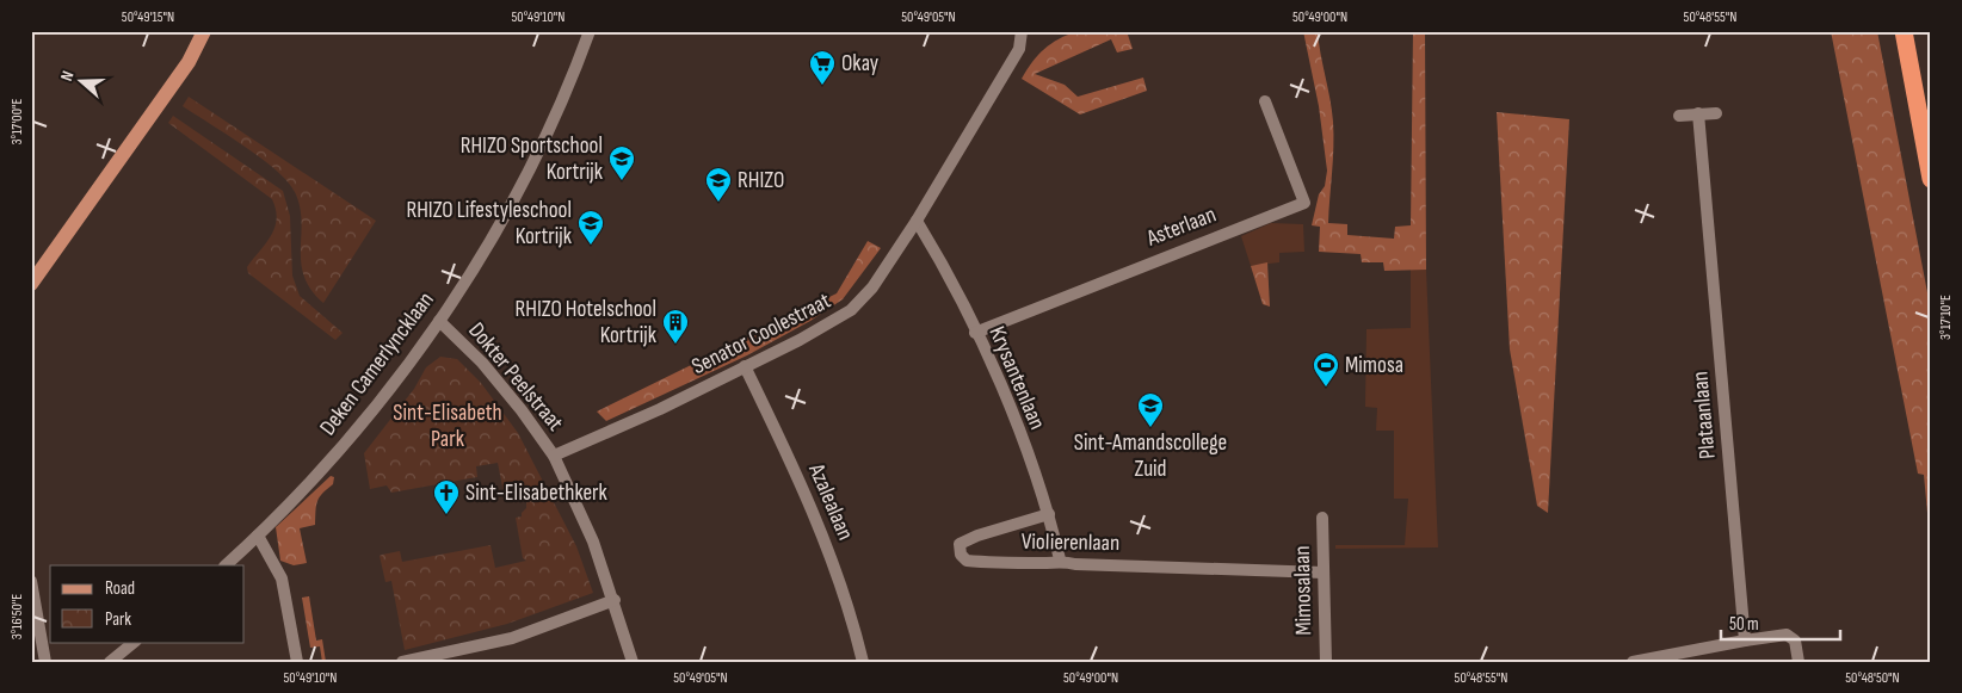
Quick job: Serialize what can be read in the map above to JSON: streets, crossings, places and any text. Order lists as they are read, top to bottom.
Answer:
{
  "streets": {
    "street": [
      "Asterlaan",
      "Senator Coolestraat",
      "Deken Camerlyncklaan",
      "Dokter Peelstraat",
      "Krysantenlaan",
      "Plataanlaan",
      "Azalealaan",
      "Violierenlaan",
      "Mimosalaan"
    ]
  },
  "crossings": [
    ["Asterlaan", "Krysantenlaan"],
    ["Senator Coolestraat", "Dokter Peelstraat"],
    ["Senator Coolestraat", "Krysantenlaan"],
    ["Senator Coolestraat", "Azalealaan"],
    ["Deken Camerlyncklaan", "Dokter Peelstraat"],
    ["Krysantenlaan", "Violierenlaan"],
    ["Violierenlaan", "Mimosalaan"]
  ],
  "parks": ["Sint-Elisabeth Park"],
  "places": {
    "supermarket": ["Okay"],
    "school or university": [
      "RHIZO Sportschool Kortrijk",
      "RHIZO",
      "RHIZO Lifestyleschool Kortrijk",
      "Sint-Amandscollege Zuid"
    ],
    "building": ["RHIZO Hotelschool Kortrijk"],
    "sports": ["Mimosa"],
    "church": ["Sint-Elisabethkerk"]
  },
  "legend": ["Road", "Park"],
  "scale_bar": "50 m",
  "north": "left",
  "coordinates": [
    "50°49'15\"N",
    "50°49'10\"N",
    "50°49'05\"N",
    "50°49'00\"N",
    "50°48'55\"N",
    "3°17'00\"E",
    "3°17'10\"E",
    "3°16'50\"E",
    "50°48'50\"N"
  ]
}
